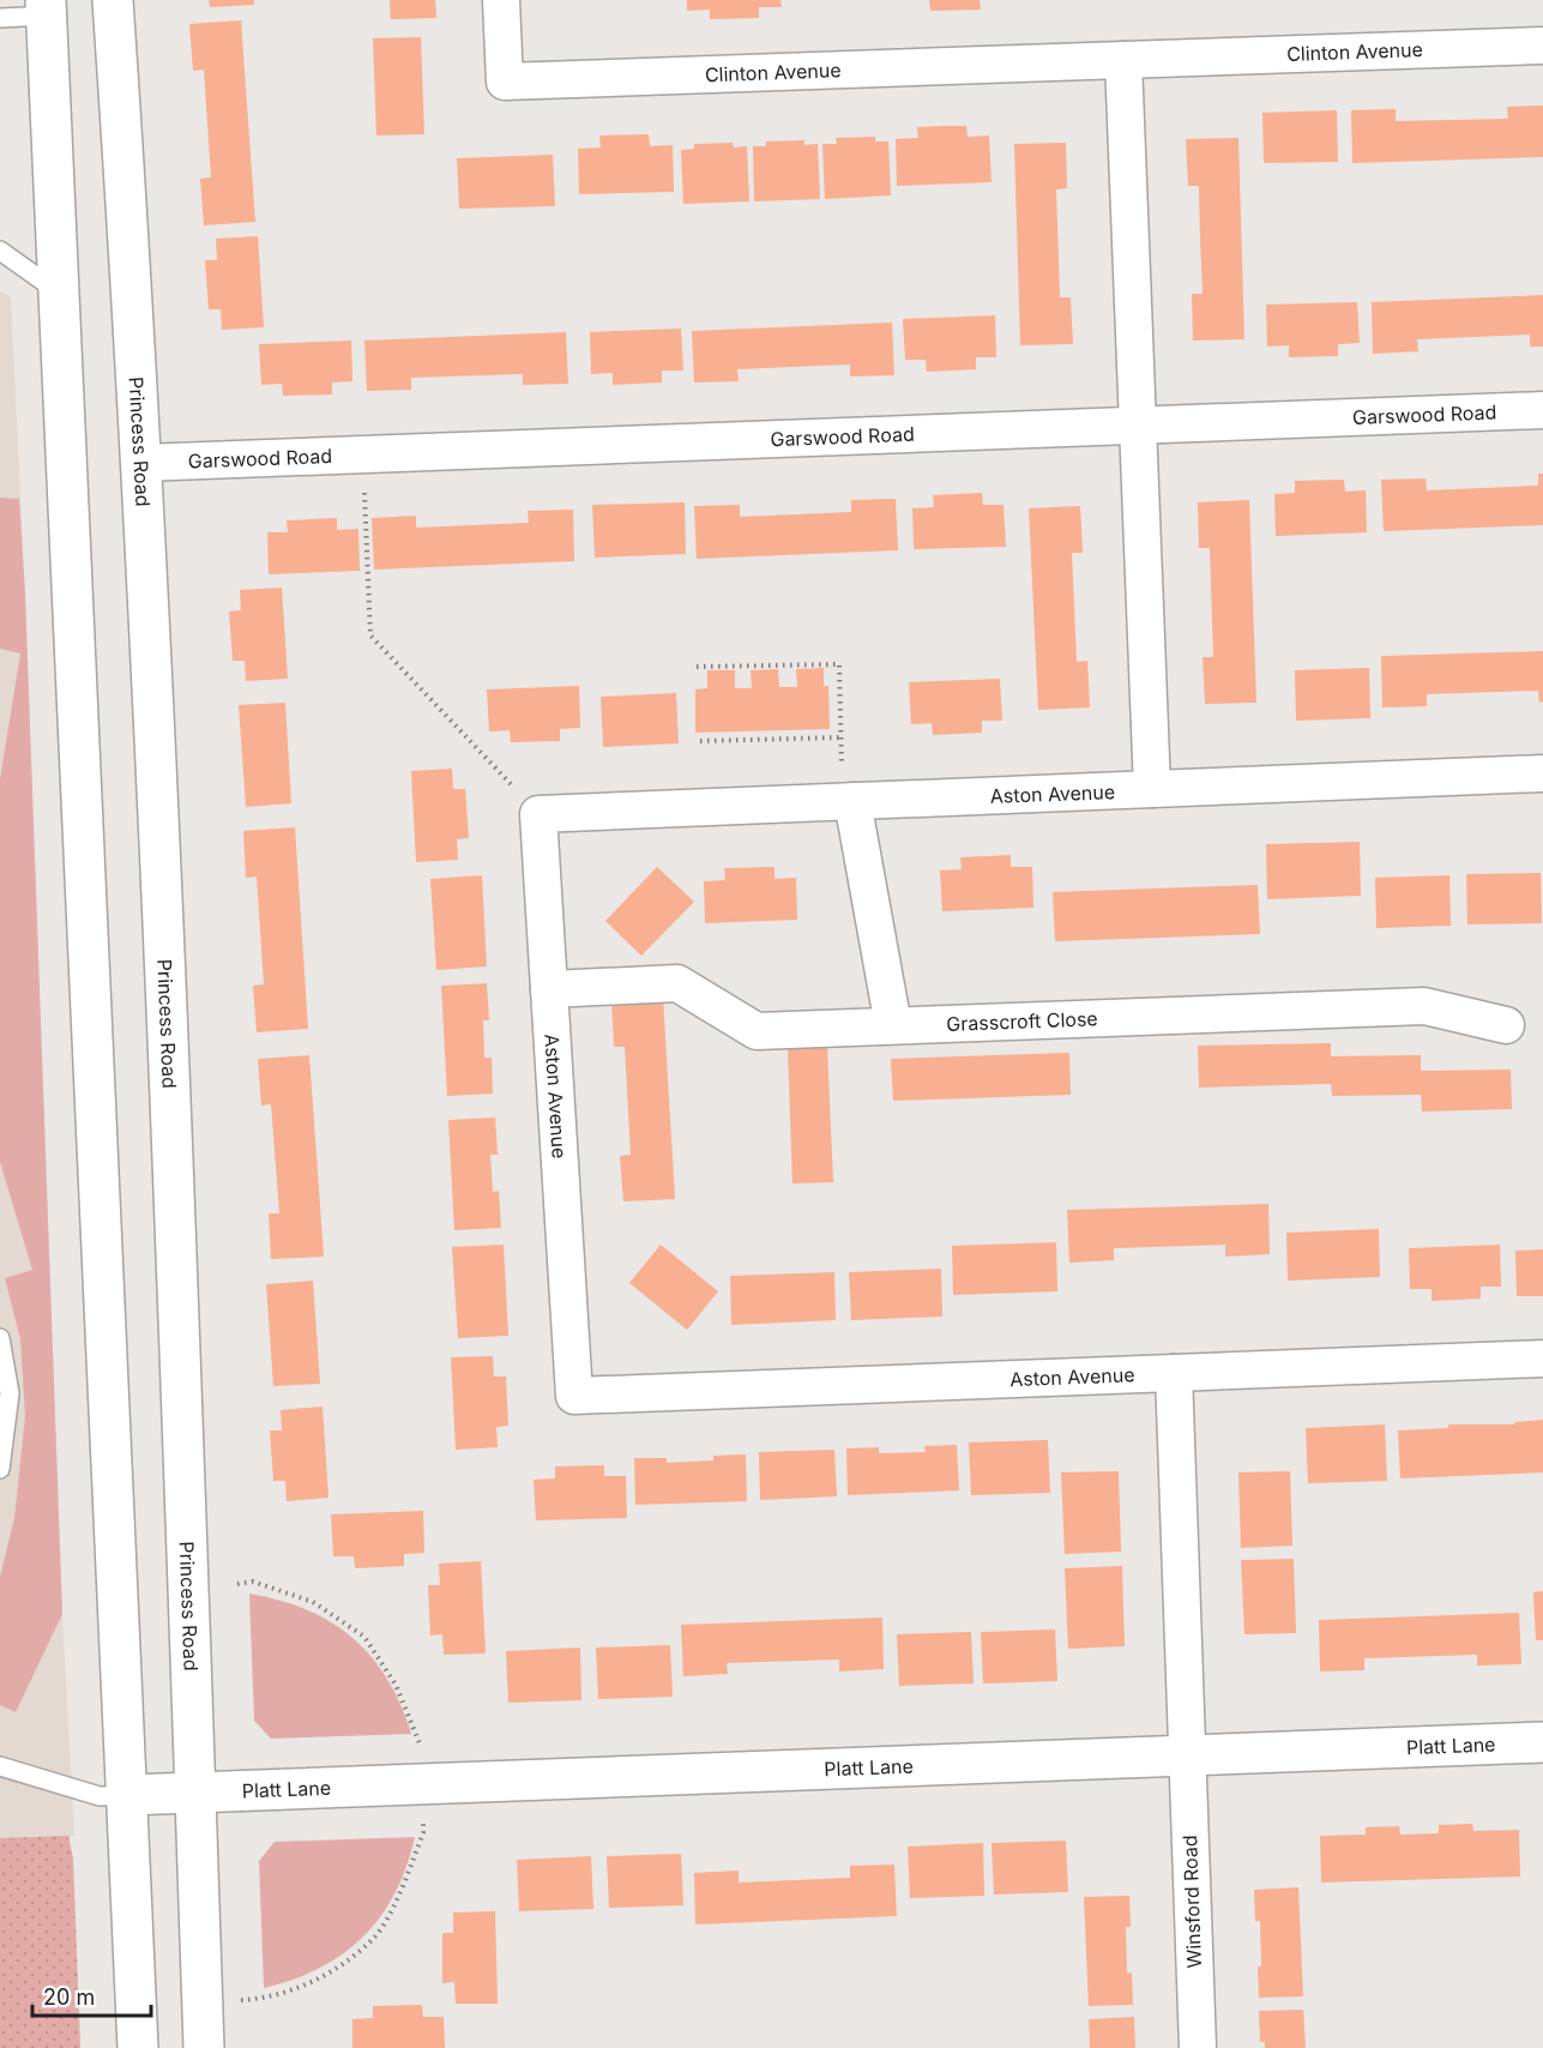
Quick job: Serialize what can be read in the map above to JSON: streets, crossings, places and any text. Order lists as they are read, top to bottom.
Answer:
{
  "streets": {
    "main road": ["Princess Road", "Platt Lane"],
    "street": [
      "Clinton Avenue",
      "Garswood Road",
      "Aston Avenue",
      "Grasscroft Close",
      "Winsford Road"
    ]
  },
  "crossings": [
    ["Garswood Road", "Princess Road"],
    ["Princess Road", "Platt Lane"],
    ["Aston Avenue", "Grasscroft Close"],
    ["Platt Lane", "Winsford Road"]
  ],
  "scale_bar": "20 m"
}
